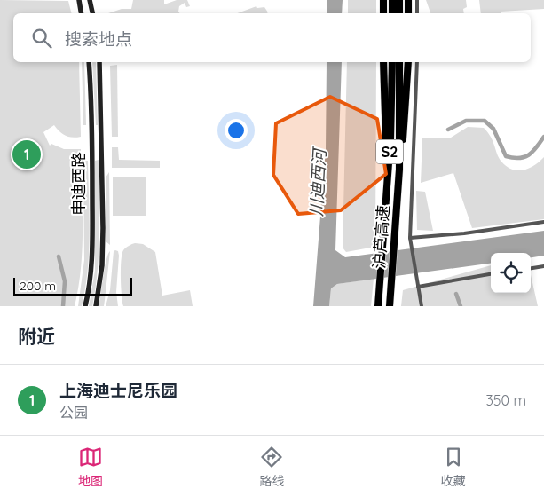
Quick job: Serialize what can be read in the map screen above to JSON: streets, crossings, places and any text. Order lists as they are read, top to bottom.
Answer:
{
  "streets": {
    "highway": ["S2", "沪芦高速"],
    "street": ["申迪西路"]
  },
  "water": ["川迪西河"],
  "scale_bar": "200 m",
  "page": {
    "search": "搜索地点",
    "pins": "1",
    "scale": "200 m",
    "heading": "附近",
    "list": [
      {
        "mark": "1",
        "name": "上海迪士尼乐园",
        "note": "公园",
        "value": "350 m"
      }
    ],
    "nav": ["地图", "路线", "收藏"]
  }
}
